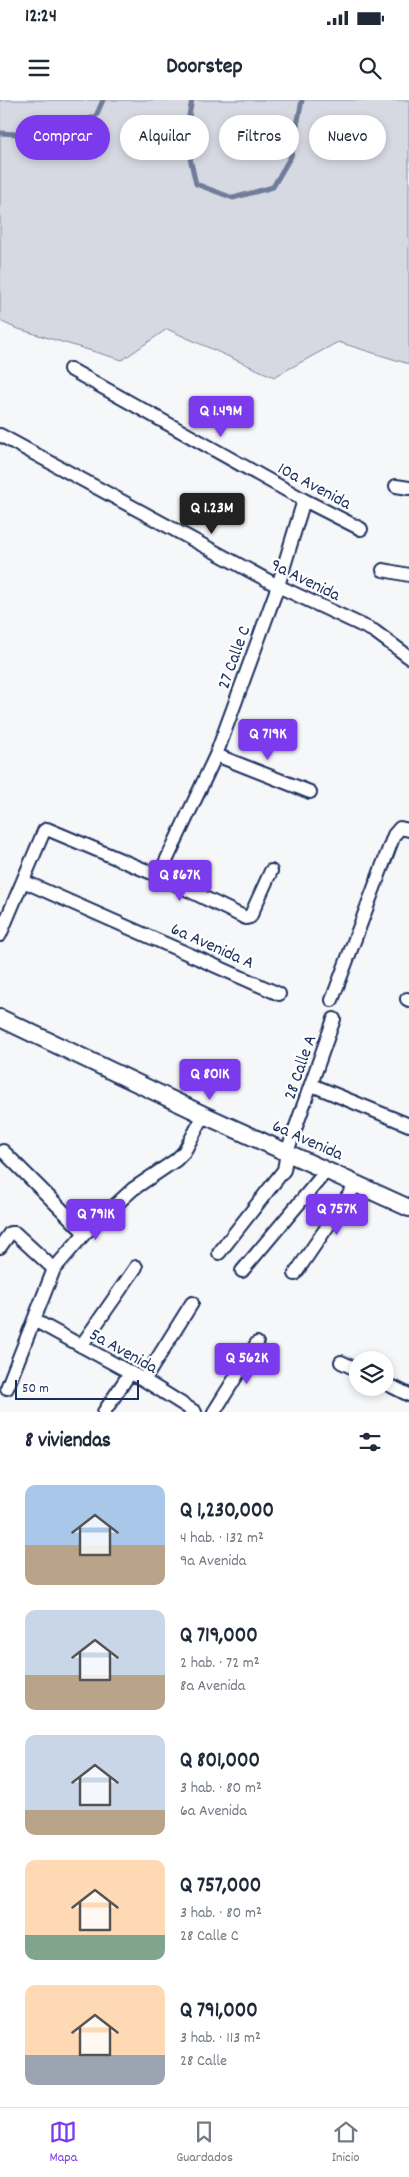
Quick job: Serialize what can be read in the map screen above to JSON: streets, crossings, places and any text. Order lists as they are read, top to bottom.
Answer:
{
  "streets": {
    "street": [
      "10a Avenida",
      "9a Avenida",
      "27 Calle C",
      "6a Avenida A",
      "28 Calle A",
      "6a Avenida",
      "5a Avenida"
    ]
  },
  "crossings": [
    ["10a Avenida", "27 Calle C"],
    ["9a Avenida", "27 Calle C"],
    ["28 Calle A", "6a Avenida"]
  ],
  "scale_bar": "50 m",
  "page": {
    "status": "12:24",
    "header": "Doorstep",
    "chip": [
      "Comprar",
      "Alquilar",
      "Filtros",
      "Nuevo"
    ],
    "price": [
      "Q 1.49M",
      "Q 1.23M",
      "Q 719K",
      "Q 867K",
      "Q 801K",
      "Q 757K",
      "Q 791K",
      "Q 562K"
    ],
    "scale": "50 m",
    "heading": "8 viviendas",
    "list": [
      {
        "name": "Q 1,230,000",
        "note": "4 hab. · 132 m² · 9a Avenida"
      },
      {
        "name": "Q 719,000",
        "note": "2 hab. · 72 m² · 8a Avenida"
      },
      {
        "name": "Q 801,000",
        "note": "3 hab. · 80 m² · 6a Avenida"
      },
      {
        "name": "Q 757,000",
        "note": "3 hab. · 80 m² · 28 Calle C"
      },
      {
        "name": "Q 791,000",
        "note": "3 hab. · 113 m² · 28 Calle"
      }
    ],
    "tabs": ["Mapa", "Guardados", "Inicio"]
  }
}
